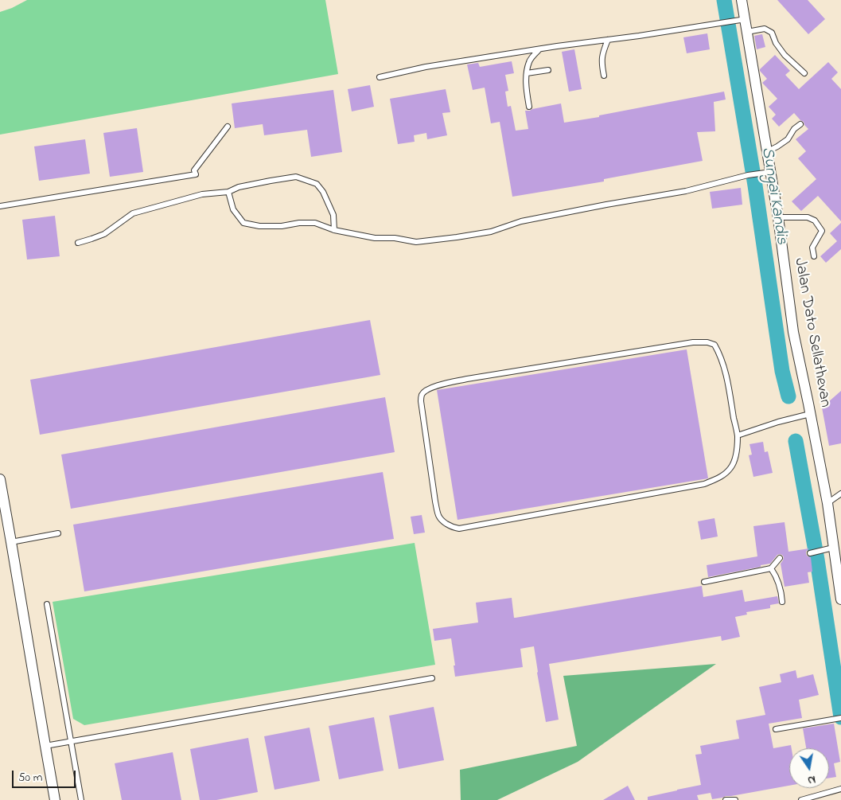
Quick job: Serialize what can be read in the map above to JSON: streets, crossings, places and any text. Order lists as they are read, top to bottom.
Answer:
{
  "streets": {
    "street": ["Jalan Dato Sellathevan"]
  },
  "water": ["Sungai Kandis"],
  "scale_bar": "50 m",
  "north": "bottom"
}
